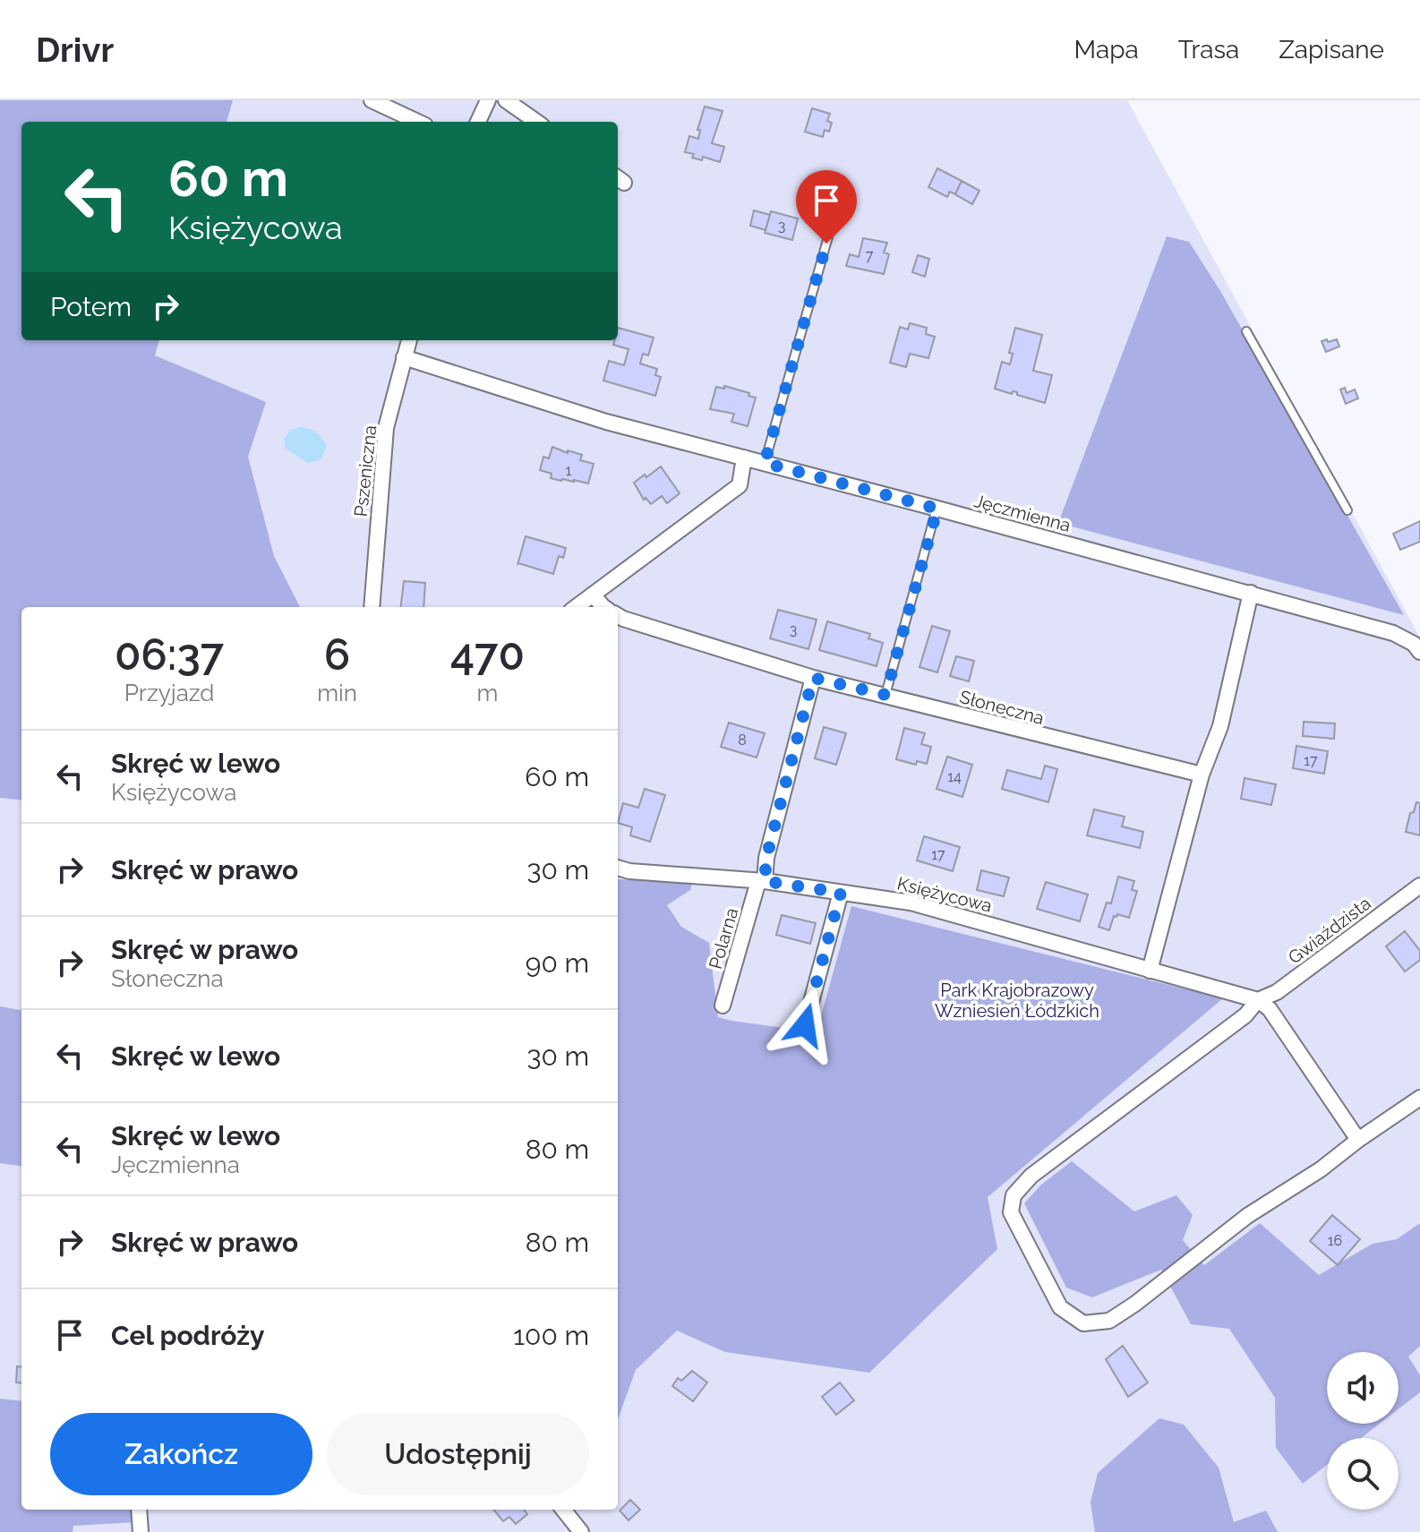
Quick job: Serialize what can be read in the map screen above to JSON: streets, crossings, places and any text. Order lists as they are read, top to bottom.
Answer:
{
  "streets": {
    "street": [
      "Pszeniczna",
      "Jęczmienna",
      "Słoneczna",
      "Księżycowa",
      "Gwiaździsta",
      "Polarna"
    ]
  },
  "crossings": [
    ["Pszeniczna", "Jęczmienna"],
    ["Słoneczna", "Polarna"],
    ["Księżycowa", "Gwiaździsta"],
    ["Księżycowa", "Polarna"]
  ],
  "parks": ["Park Krajobrazowy Wzniesień Łódzkich"],
  "house_numbers": [
    "3",
    "7",
    "1",
    "3",
    "8",
    "17",
    "14",
    "17",
    "16"
  ],
  "page": {
    "header": "Drivr",
    "nav": ["Mapa", "Trasa", "Zapisane"],
    "turn": ["60 m", "Księżycowa"],
    "then": "Potem",
    "eta": [
      "06:37",
      "Przyjazd",
      "6",
      "min",
      "470",
      "m"
    ],
    "list": [
      {
        "name": "Skręć w lewo",
        "note": "Księżycowa",
        "value": "60 m"
      },
      {
        "name": "Skręć w prawo",
        "value": "30 m"
      },
      {
        "name": "Skręć w prawo",
        "note": "Słoneczna",
        "value": "90 m"
      },
      {
        "name": "Skręć w lewo",
        "value": "30 m"
      },
      {
        "name": "Skręć w lewo",
        "note": "Jęczmienna",
        "value": "80 m"
      },
      {
        "name": "Skręć w prawo",
        "value": "80 m"
      },
      {
        "name": "Cel podróży",
        "value": "100 m"
      }
    ],
    "buttons": ["Zakończ", "Udostępnij"]
  }
}
